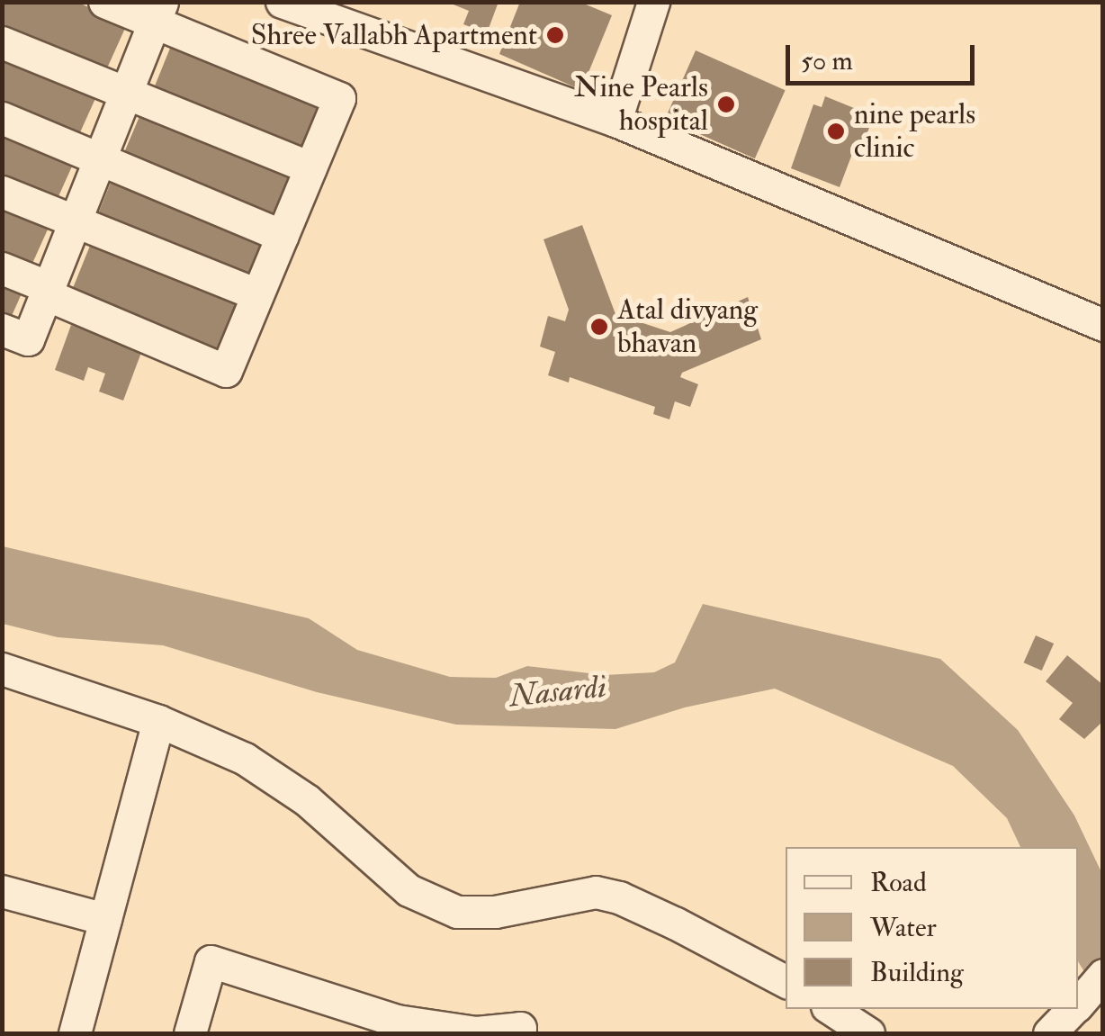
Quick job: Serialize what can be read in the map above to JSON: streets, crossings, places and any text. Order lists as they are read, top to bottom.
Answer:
{
  "water": ["Nasardi"],
  "places": [
    "Shree Vallabh Apartment",
    "Nine Pearls hospital",
    "nine pearls clinic",
    "Atal divyang bhavan"
  ],
  "legend": ["Road", "Water", "Building"],
  "scale_bar": "50 m"
}
